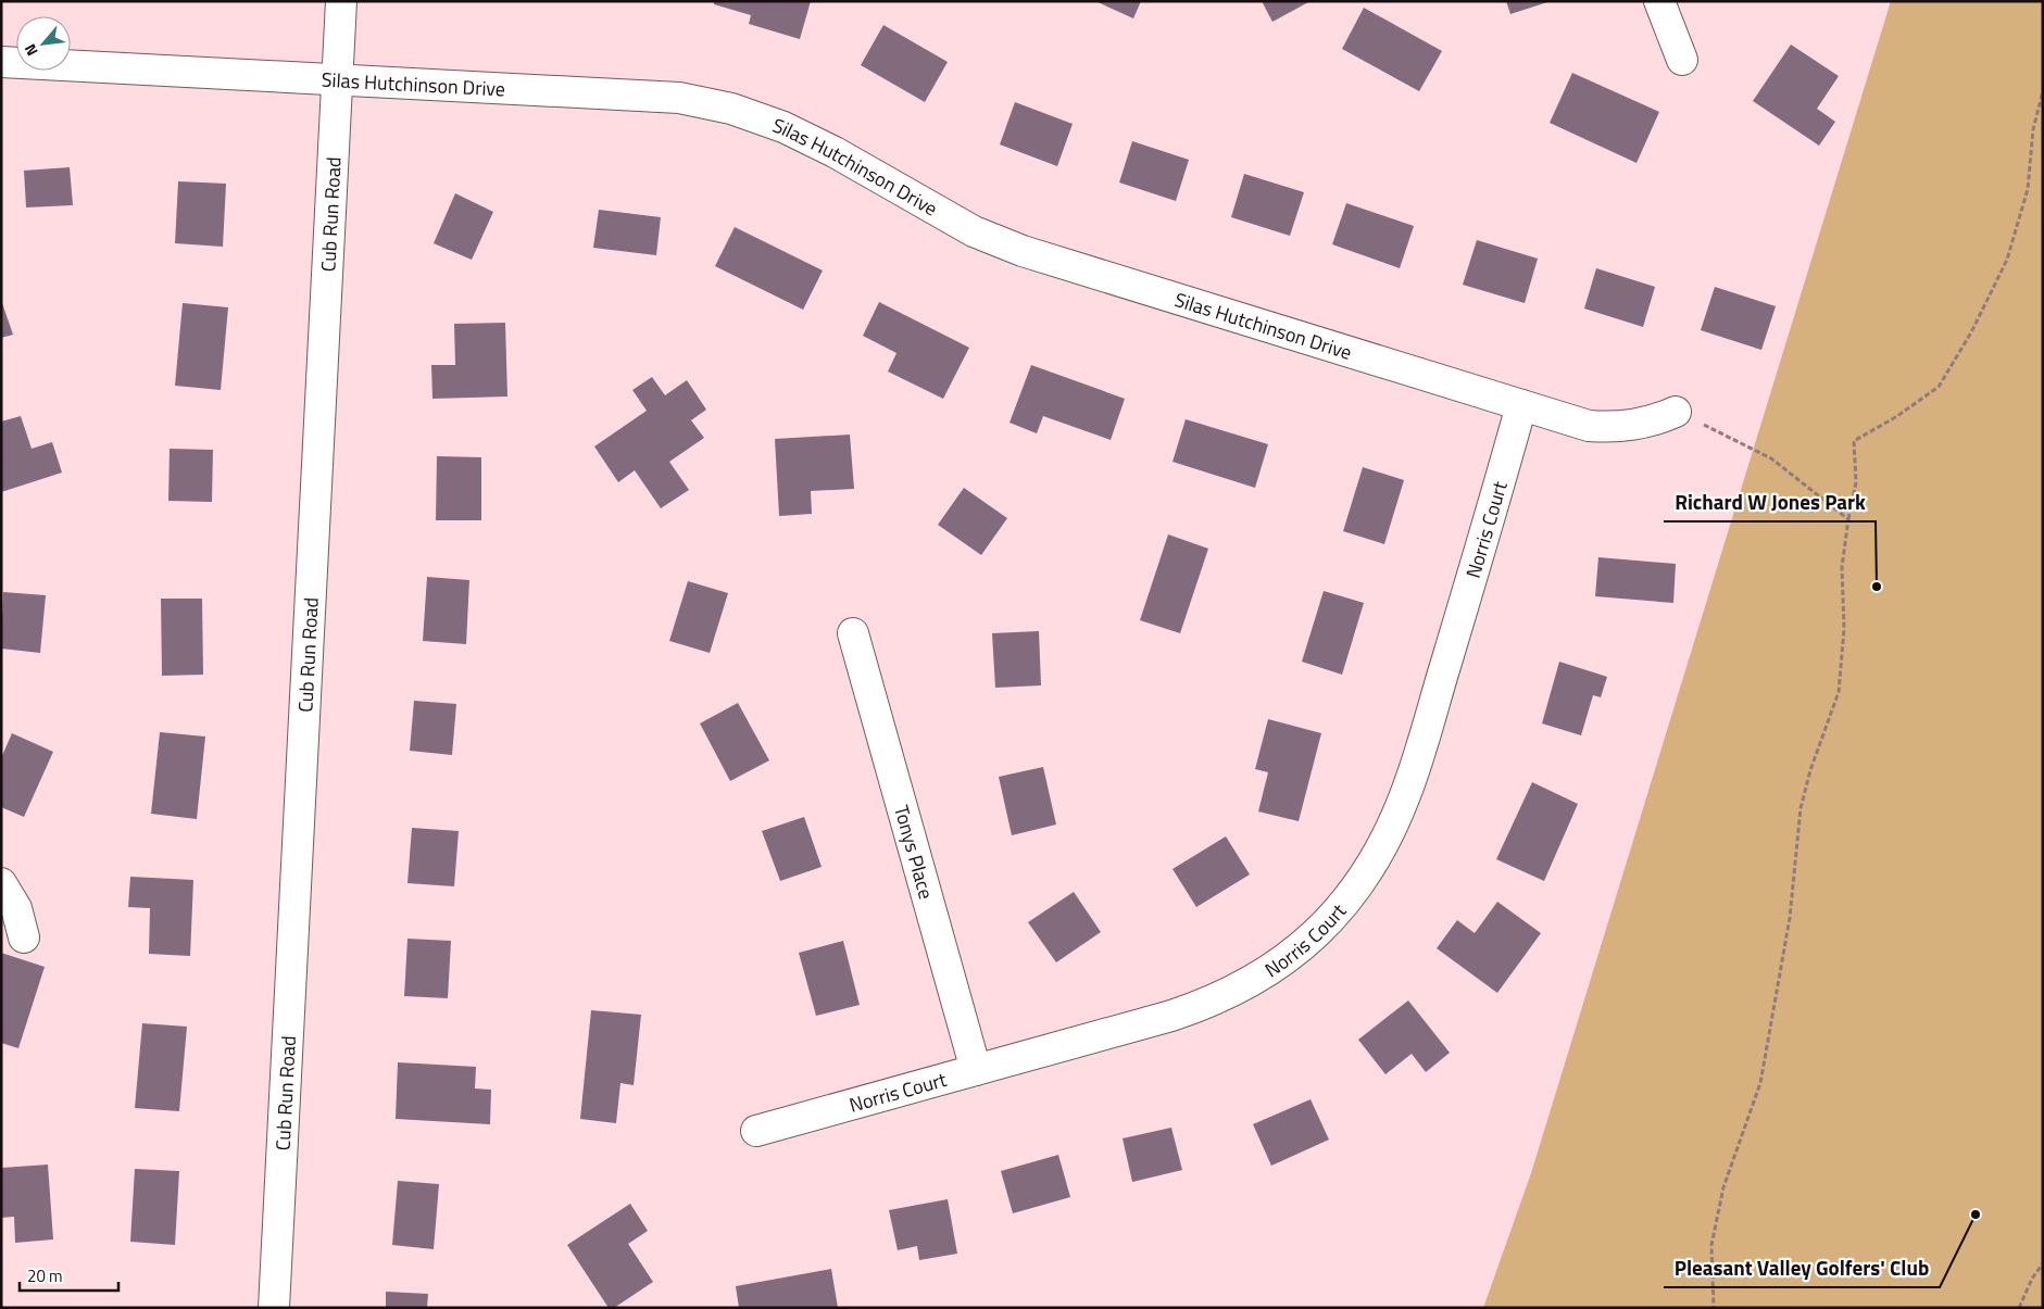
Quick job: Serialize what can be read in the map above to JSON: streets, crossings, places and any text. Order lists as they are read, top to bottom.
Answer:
{
  "streets": {
    "street": [
      "Silas Hutchinson Drive",
      "Cub Run Road",
      "Norris Court",
      "Tonys Place"
    ]
  },
  "crossings": [
    ["Silas Hutchinson Drive", "Cub Run Road"],
    ["Silas Hutchinson Drive", "Norris Court"],
    ["Norris Court", "Tonys Place"]
  ],
  "places": ["Richard W Jones Park", "Pleasant Valley Golfers' Club"],
  "scale_bar": "20 m",
  "north": "bottom left"
}
